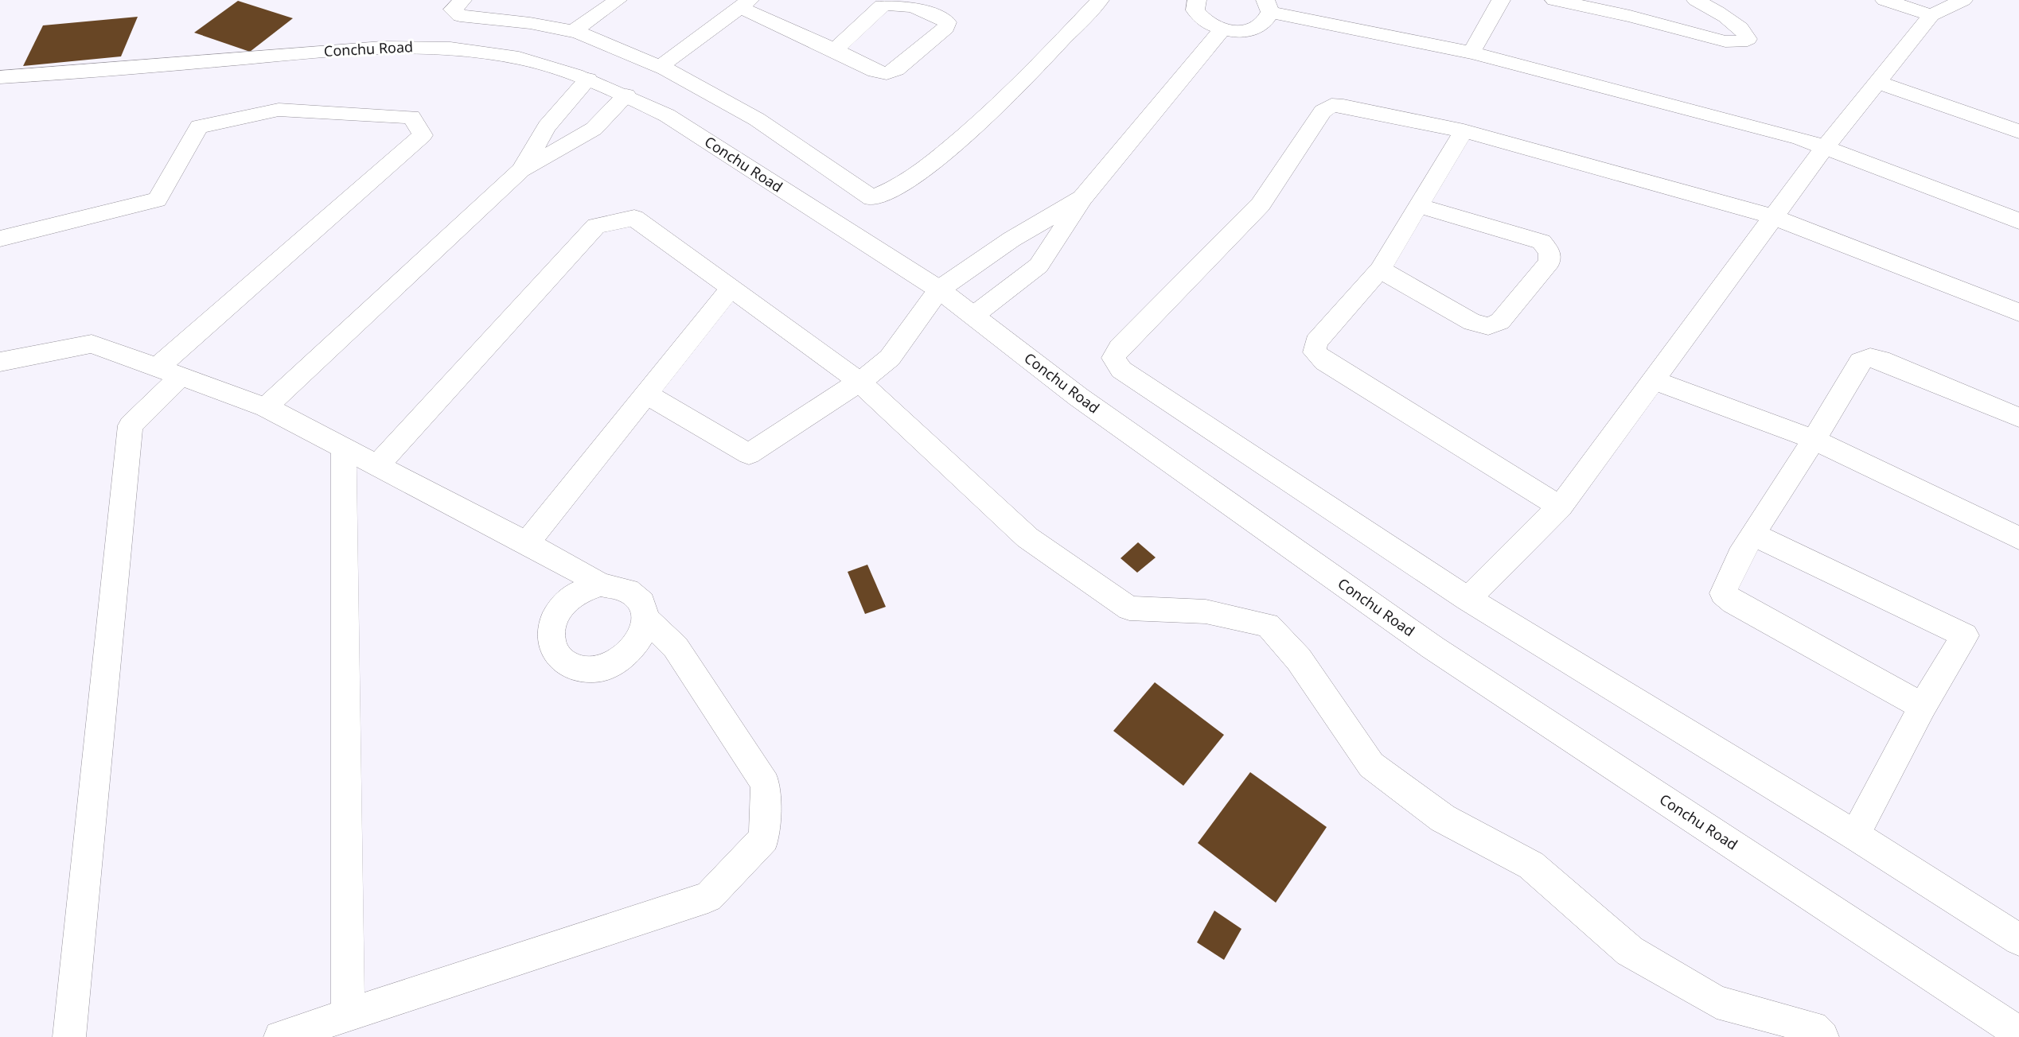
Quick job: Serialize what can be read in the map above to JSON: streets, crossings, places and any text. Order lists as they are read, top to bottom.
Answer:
{
  "streets": {
    "street": ["Conchu Road"]
  }
}
